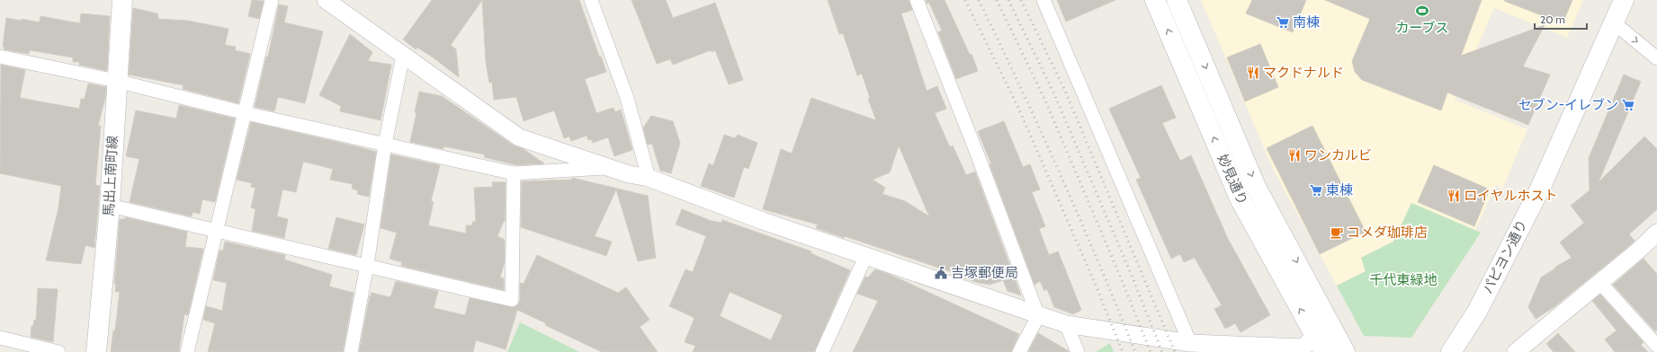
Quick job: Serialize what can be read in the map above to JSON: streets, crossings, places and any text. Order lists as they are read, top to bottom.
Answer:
{
  "streets": {
    "main road": ["馬出上南町線", "妙見通り", "パピヨン通り"]
  },
  "parks": ["千代東緑地"],
  "places": {
    "sports": ["カーブス"],
    "supermarket": ["南棟", "セブン-イレブン", "東棟"],
    "restaurant": ["マクドナルド", "ワンカルビ", "ロイヤルホスト"],
    "cafe": ["コメダ珈琲店"],
    "public building": ["吉塚郵便局"]
  },
  "scale_bar": "20 m"
}
